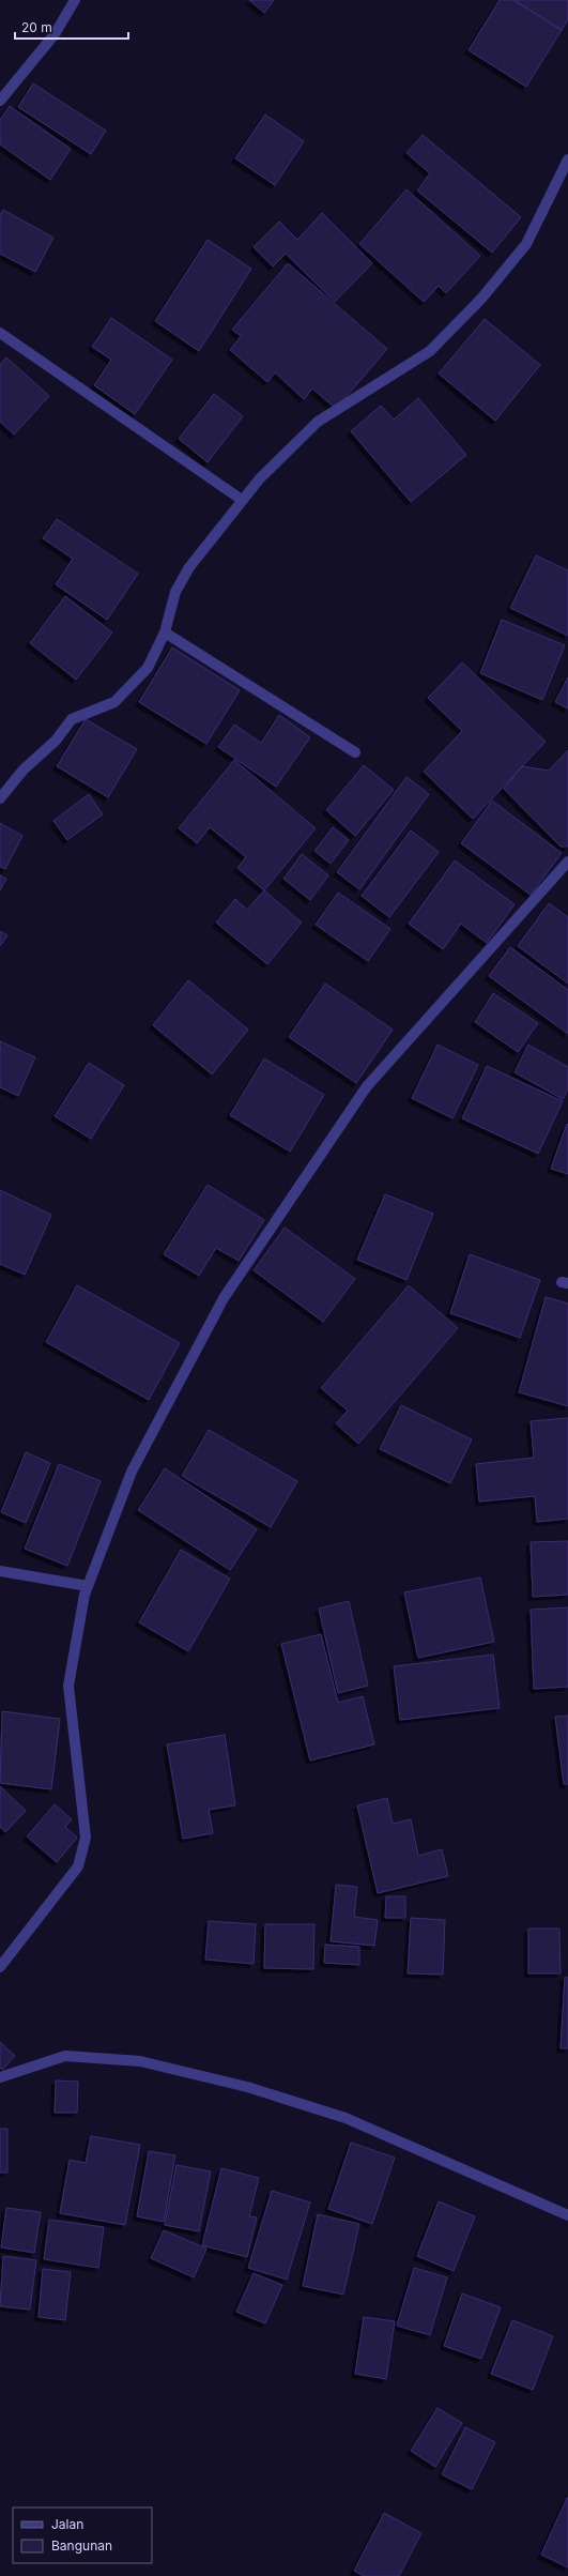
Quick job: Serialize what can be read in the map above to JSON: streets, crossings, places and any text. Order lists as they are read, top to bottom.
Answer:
{
  "legend": ["Jalan", "Bangunan"],
  "scale_bar": "20 m"
}
